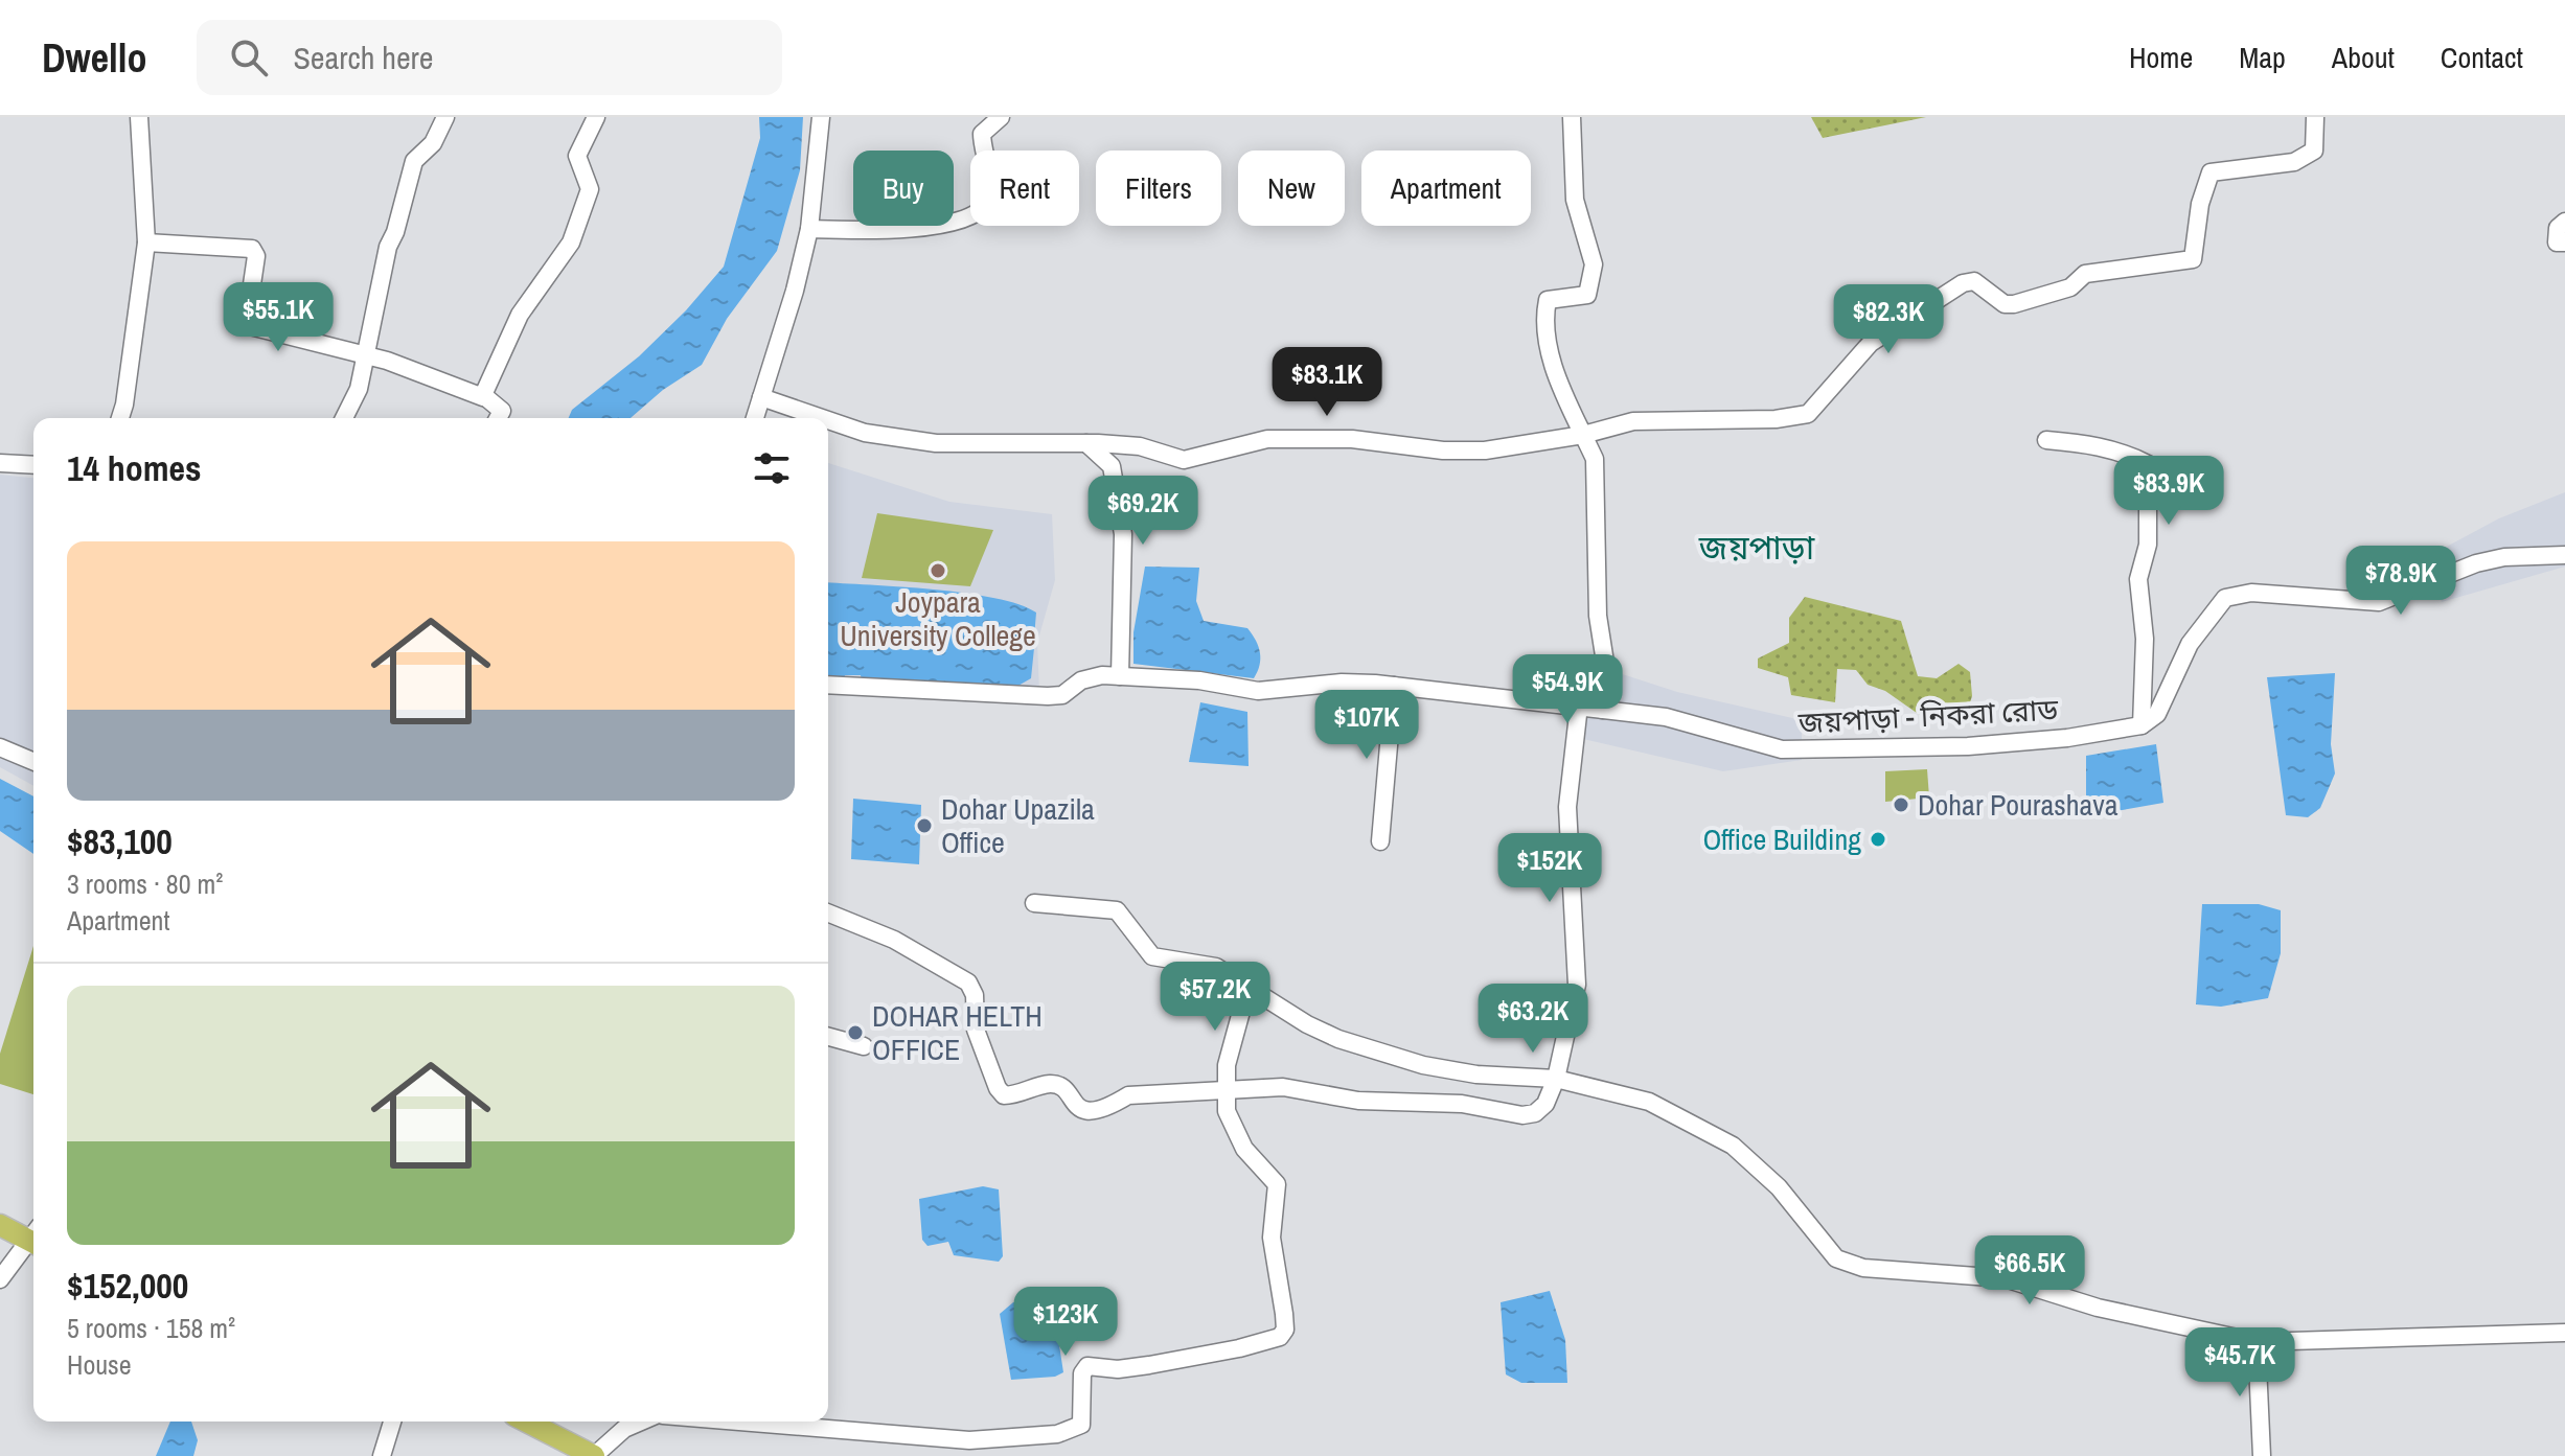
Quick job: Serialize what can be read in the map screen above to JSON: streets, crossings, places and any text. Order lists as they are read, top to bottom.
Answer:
{
  "streets": {
    "street": ["জয়পাড়া - নিকরা রোড"]
  },
  "districts": ["জয়পাড়া"],
  "places": [
    "Joypara University College",
    "Dohar Pourashava",
    "Dohar Upazila Office",
    "Office Building",
    "DOHAR HELTH OFFICE"
  ],
  "page": {
    "header": "Dwello",
    "search": "Search here",
    "nav": [
      "Home",
      "Map",
      "About",
      "Contact"
    ],
    "chip": [
      "Buy",
      "Rent",
      "Filters",
      "New",
      "Apartment"
    ],
    "price": [
      "$55.1K",
      "$82.3K",
      "$83.1K",
      "$83.9K",
      "$69.2K",
      "$78.9K",
      "$54.9K",
      "$107K",
      "$152K",
      "$57.2K",
      "$63.2K",
      "$66.5K",
      "$123K",
      "$45.7K"
    ],
    "heading": "14 homes",
    "list": [
      {
        "name": "$83,100",
        "note": "3 rooms · 80 m² · Apartment"
      },
      {
        "name": "$152,000",
        "note": "5 rooms · 158 m² · House"
      }
    ]
  }
}
